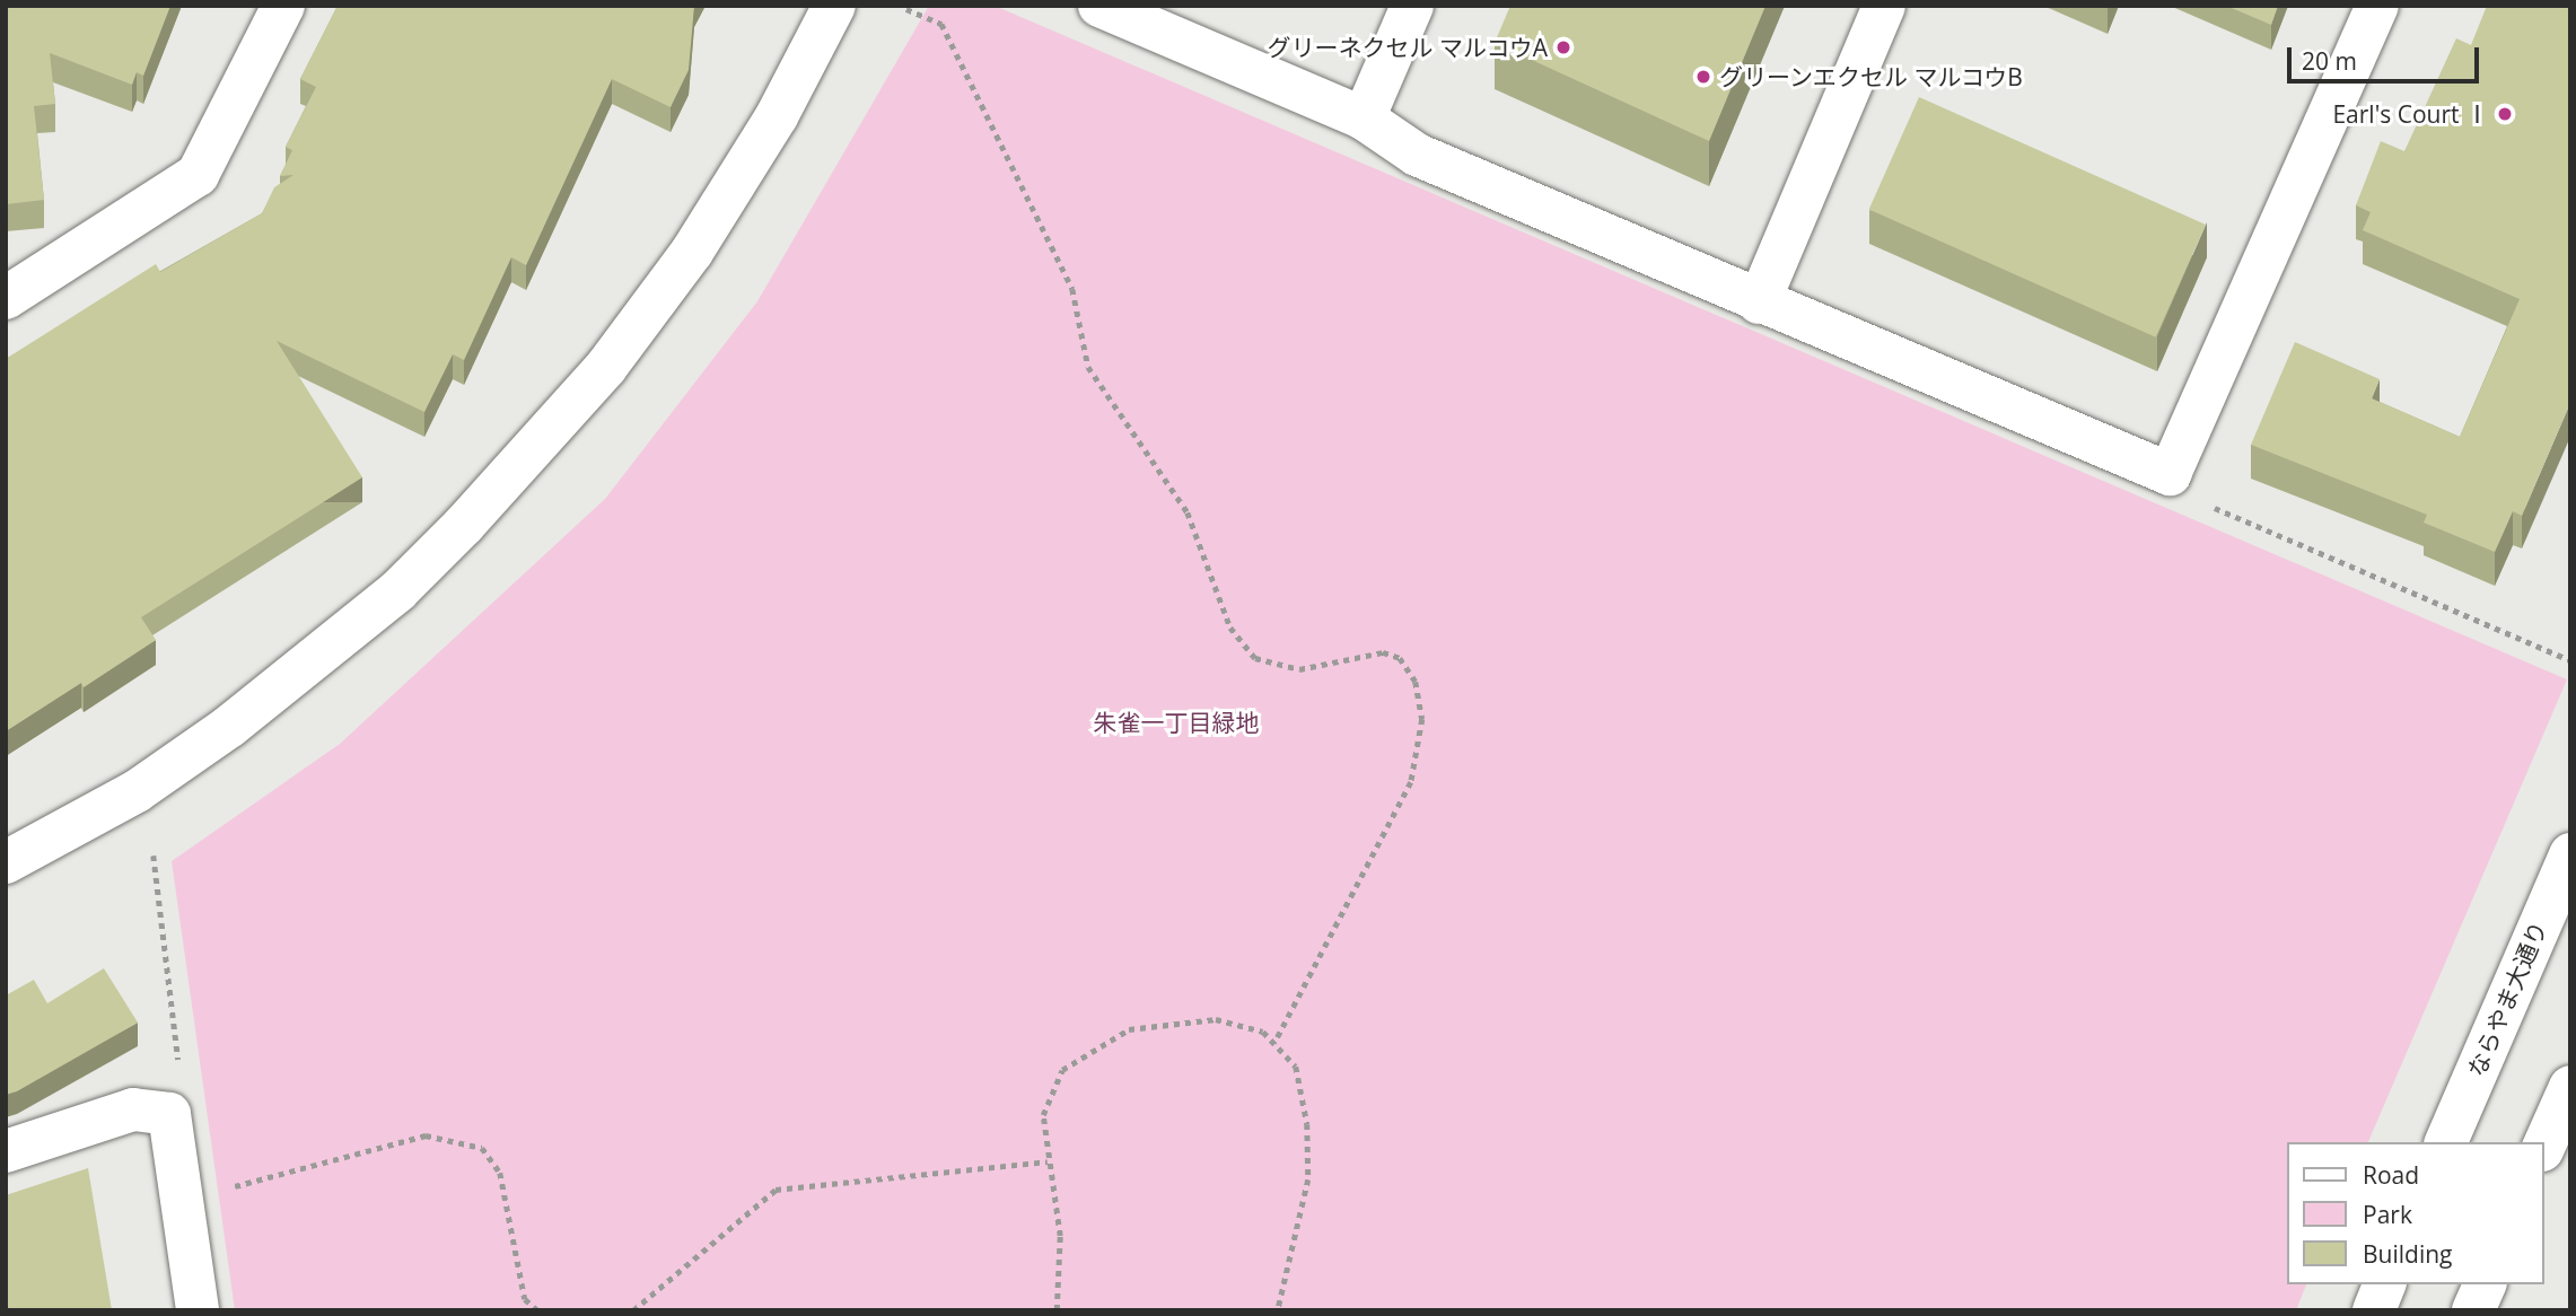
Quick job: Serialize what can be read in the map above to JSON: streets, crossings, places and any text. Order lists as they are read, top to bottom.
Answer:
{
  "streets": {
    "street": ["ならやま大通り"]
  },
  "parks": ["朱雀一丁目緑地"],
  "places": ["グリーネクセル マルコウA", "グリーンエクセル マルコウB", "Earl's Court Ⅰ"],
  "legend": ["Road", "Park", "Building"],
  "scale_bar": "20 m"
}
